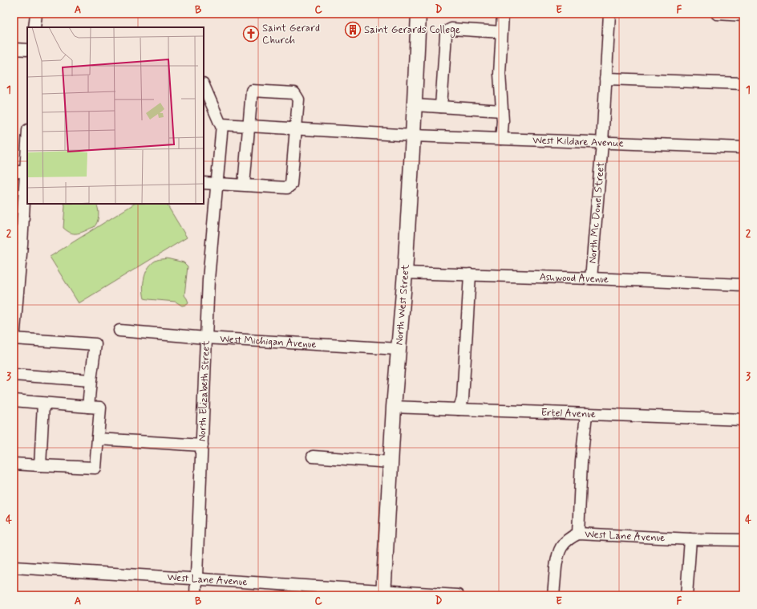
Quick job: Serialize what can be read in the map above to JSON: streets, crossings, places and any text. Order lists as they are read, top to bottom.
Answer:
{
  "streets": {
    "main road": ["North West Street"],
    "street": [
      "West Kildare Avenue",
      "North Mc Donel Street",
      "Ashwood Avenue",
      "West Michigan Avenue",
      "North Elizabeth Street",
      "Ertel Avenue",
      "West Lane Avenue"
    ]
  },
  "crossings": [
    ["West Kildare Avenue", "North Mc Donel Street"],
    ["West Kildare Avenue", "North West Street"],
    ["West Kildare Avenue", "North Elizabeth Street"],
    ["North Mc Donel Street", "Ashwood Avenue"],
    ["Ashwood Avenue", "North West Street"],
    ["North West Street", "West Michigan Avenue"],
    ["North West Street", "Ertel Avenue"],
    ["North West Street", "West Lane Avenue"],
    ["West Michigan Avenue", "North Elizabeth Street"],
    ["North Elizabeth Street", "West Lane Avenue"]
  ],
  "places": {
    "building": ["Saint Gerards College"],
    "church": ["Saint Gerard Church"]
  },
  "grid": {
    "columns": [
      "A",
      "B",
      "C",
      "D",
      "E",
      "F"
    ],
    "rows": [
      "1",
      "2",
      "3",
      "4"
    ]
  }
}
